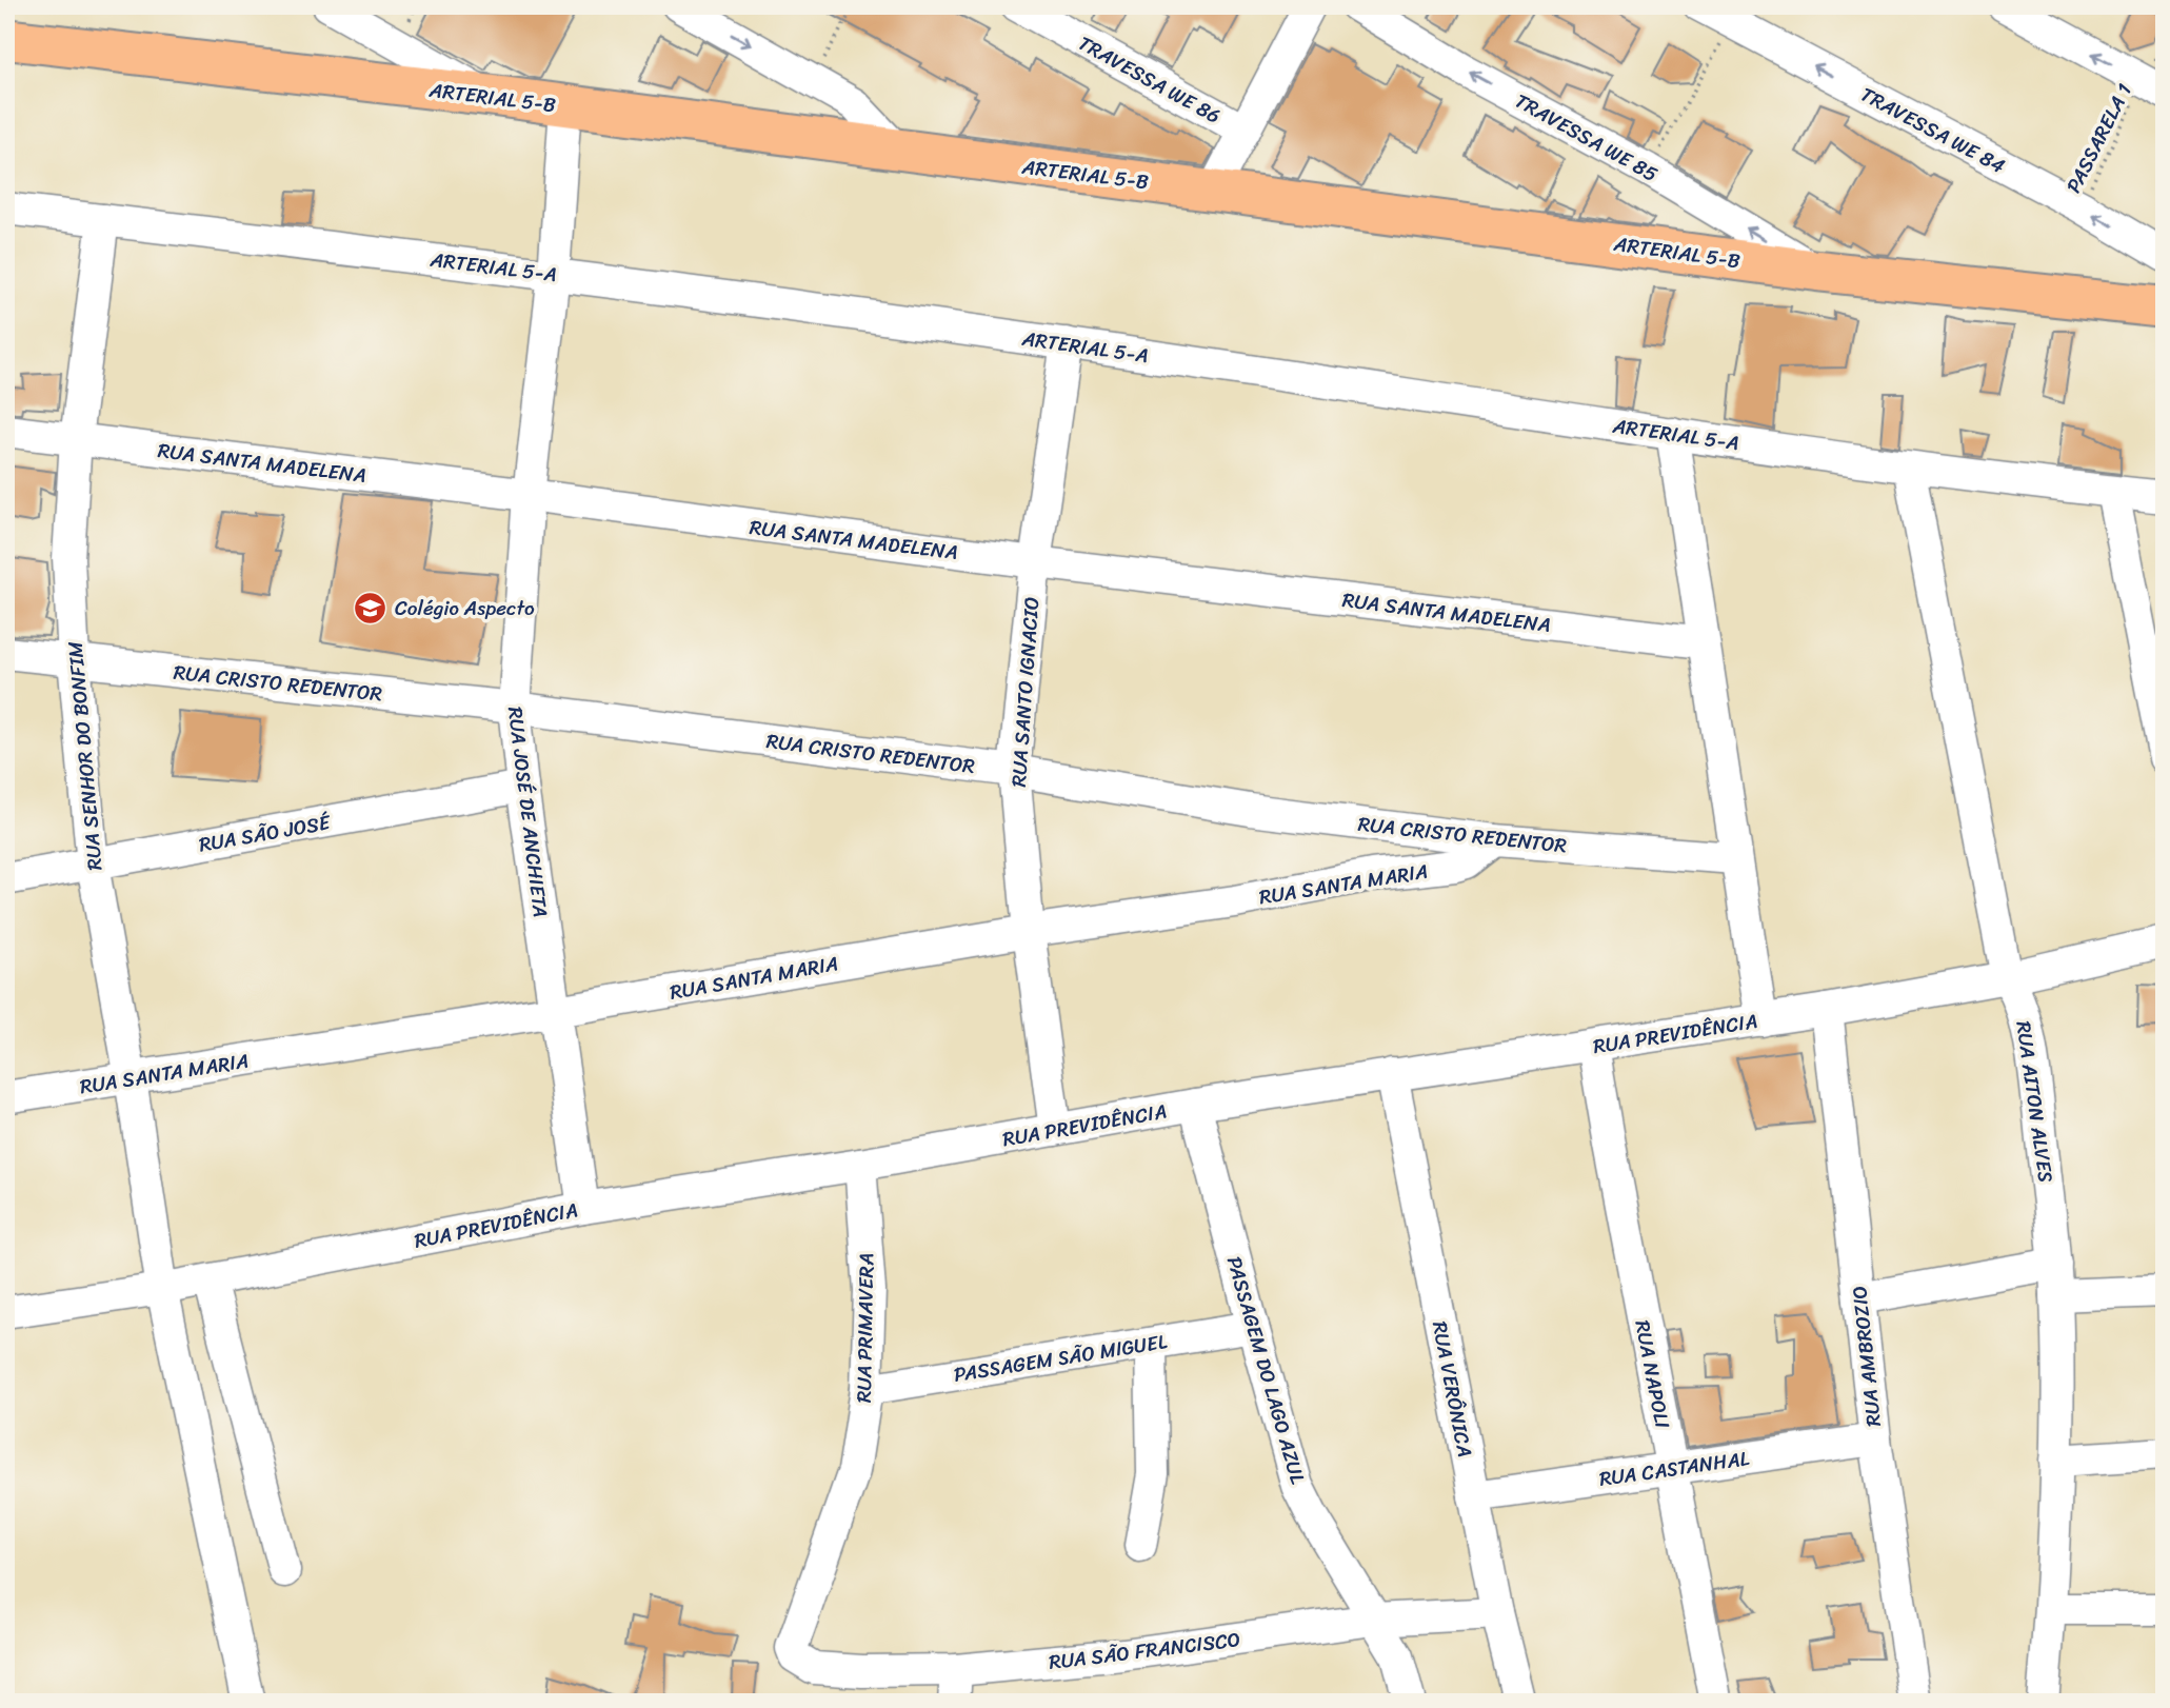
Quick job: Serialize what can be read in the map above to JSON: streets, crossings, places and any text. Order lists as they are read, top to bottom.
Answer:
{
  "streets": {
    "main road": ["ARTERIAL 5-B"],
    "street": [
      "TRAVESSA WE 86",
      "TRAVESSA WE 84",
      "TRAVESSA WE 85",
      "ARTERIAL 5-A",
      "RUA SANTA MADELENA",
      "RUA CRISTO REDENTOR",
      "RUA SANTO IGNACIO",
      "RUA SENHOR DO BONFIM",
      "RUA JOSÉ DE ANCHIETA",
      "RUA SÃO JOSÉ",
      "RUA SANTA MARIA",
      "RUA PREVIDÊNCIA",
      "RUA AITON ALVES",
      "RUA PRIMAVERA",
      "RUA AMBROZIO",
      "PASSAGEM SÃO MIGUEL",
      "PASSAGEM DO LAGO AZUL",
      "RUA NAPOLI",
      "RUA VERÔNICA",
      "RUA CASTANHAL",
      "RUA SÃO FRANCISCO"
    ],
    "path": ["PASSARELA 1"]
  },
  "crossings": [
    ["ARTERIAL 5-B", "TRAVESSA WE 85"],
    ["ARTERIAL 5-B", "RUA JOSÉ DE ANCHIETA"],
    ["TRAVESSA WE 84", "PASSARELA 1"],
    ["ARTERIAL 5-A", "RUA SANTO IGNACIO"],
    ["ARTERIAL 5-A", "RUA SENHOR DO BONFIM"],
    ["ARTERIAL 5-A", "RUA JOSÉ DE ANCHIETA"],
    ["ARTERIAL 5-A", "RUA AITON ALVES"],
    ["RUA SANTA MADELENA", "RUA SANTO IGNACIO"],
    ["RUA SANTA MADELENA", "RUA SENHOR DO BONFIM"],
    ["RUA SANTA MADELENA", "RUA JOSÉ DE ANCHIETA"],
    ["RUA CRISTO REDENTOR", "RUA SANTO IGNACIO"],
    ["RUA CRISTO REDENTOR", "RUA SENHOR DO BONFIM"],
    ["RUA CRISTO REDENTOR", "RUA JOSÉ DE ANCHIETA"],
    ["RUA CRISTO REDENTOR", "RUA SANTA MARIA"],
    ["RUA SANTO IGNACIO", "RUA SANTA MARIA"],
    ["RUA SANTO IGNACIO", "RUA PREVIDÊNCIA"],
    ["RUA SENHOR DO BONFIM", "RUA SÃO JOSÉ"],
    ["RUA SENHOR DO BONFIM", "RUA SANTA MARIA"],
    ["RUA SENHOR DO BONFIM", "RUA PREVIDÊNCIA"],
    ["RUA JOSÉ DE ANCHIETA", "RUA SÃO JOSÉ"],
    ["RUA JOSÉ DE ANCHIETA", "RUA SANTA MARIA"],
    ["RUA JOSÉ DE ANCHIETA", "RUA PREVIDÊNCIA"],
    ["RUA PREVIDÊNCIA", "RUA AITON ALVES"],
    ["RUA PREVIDÊNCIA", "RUA PRIMAVERA"],
    ["RUA PREVIDÊNCIA", "RUA AMBROZIO"],
    ["RUA PREVIDÊNCIA", "PASSAGEM DO LAGO AZUL"],
    ["RUA PREVIDÊNCIA", "RUA NAPOLI"],
    ["RUA PREVIDÊNCIA", "RUA VERÔNICA"],
    ["RUA PRIMAVERA", "PASSAGEM SÃO MIGUEL"],
    ["RUA PRIMAVERA", "RUA SÃO FRANCISCO"],
    ["RUA AMBROZIO", "RUA CASTANHAL"],
    ["PASSAGEM SÃO MIGUEL", "PASSAGEM DO LAGO AZUL"],
    ["PASSAGEM DO LAGO AZUL", "RUA SÃO FRANCISCO"],
    ["RUA NAPOLI", "RUA CASTANHAL"],
    ["RUA VERÔNICA", "RUA CASTANHAL"],
    ["RUA VERÔNICA", "RUA SÃO FRANCISCO"]
  ],
  "one_way": ["TRAVESSA WE 85"],
  "places": {
    "school or university": ["Colégio Aspecto"]
  }
}
